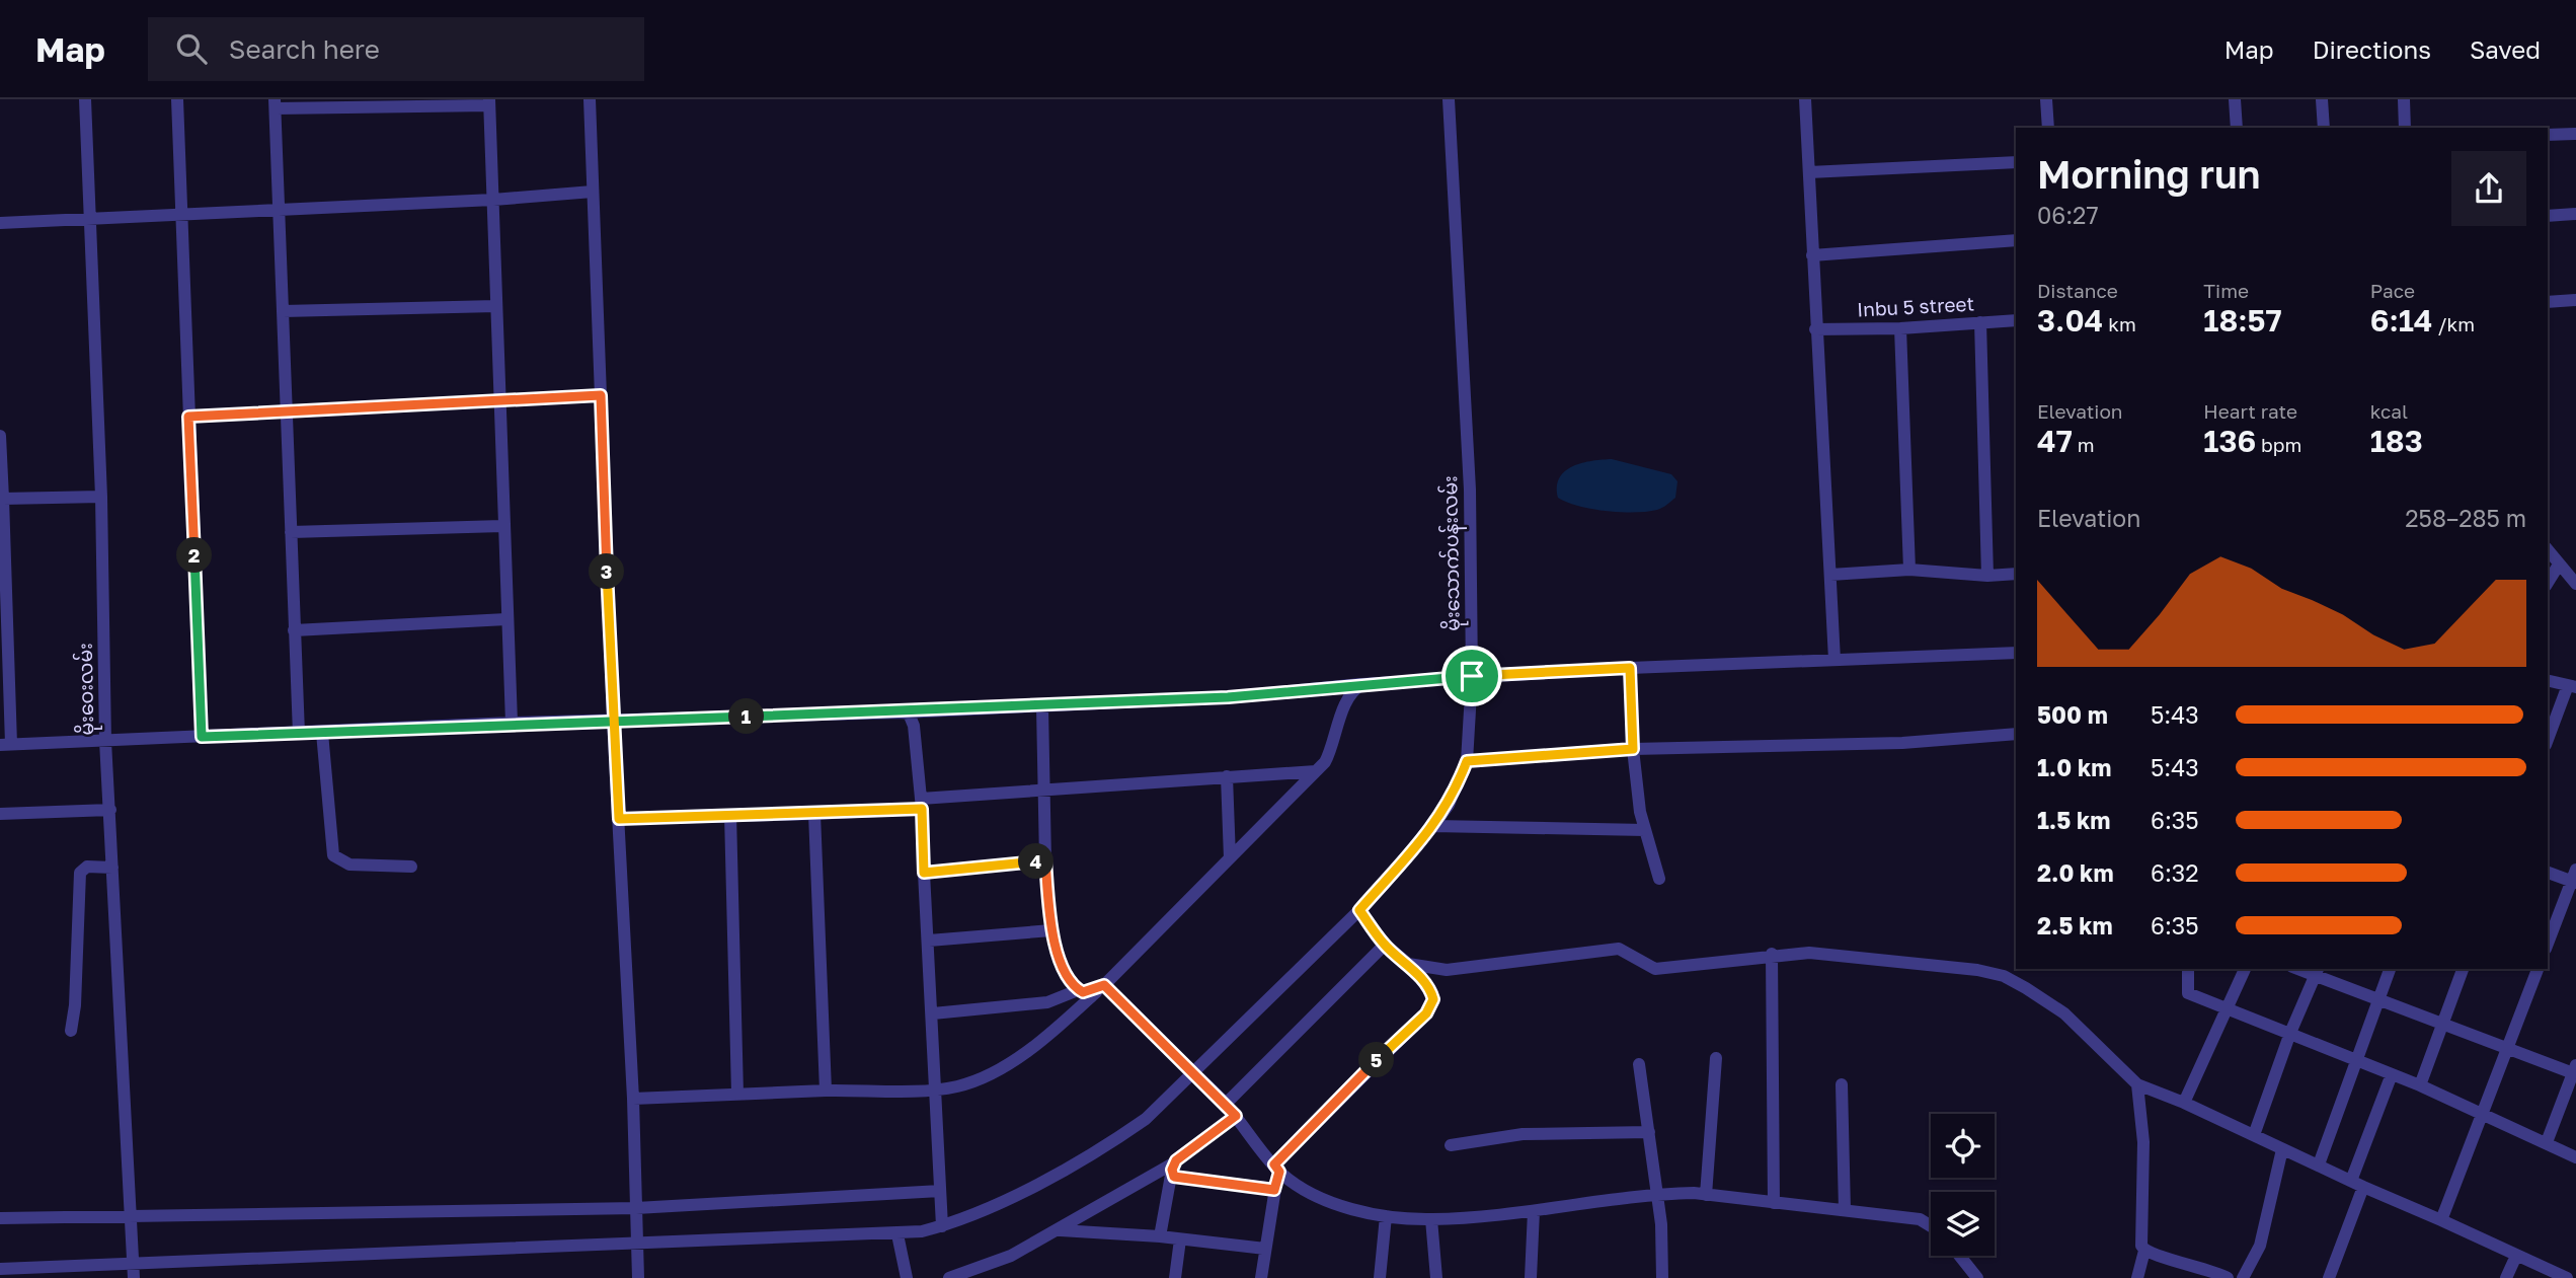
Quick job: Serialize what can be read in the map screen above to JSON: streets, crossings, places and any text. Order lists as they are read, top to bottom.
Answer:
{
  "streets": {
    "street": ["Inbu 5 street", "မိုးသောက်ပန်းလမ်း", "မိုးဝေးလမ်း"]
  },
  "crossings": [
    ["မိုးသောက်ပန်းလမ်း", "မိုးဝေးလမ်း"]
  ],
  "page": {
    "header": "Map",
    "search": "Search here",
    "nav": ["Map", "Directions", "Saved"],
    "heading": ["Morning run", "06:27"],
    "stats": [
      ["Distance", "3.04 km"],
      ["Time", "18:57"],
      ["Pace", "6:14 /km"],
      ["Elevation", "47 m"],
      ["Heart rate", "136 bpm"],
      ["kcal", "183"]
    ],
    "chart": ["Elevation", "258–285 m"],
    "pins": [
      "2",
      "3",
      "1",
      "4",
      "5"
    ],
    "list": [
      {
        "name": "500 m",
        "note": "5:43"
      },
      {
        "name": "1.0 km",
        "note": "5:43"
      },
      {
        "name": "1.5 km",
        "note": "6:35"
      },
      {
        "name": "2.0 km",
        "note": "6:32"
      },
      {
        "name": "2.5 km",
        "note": "6:35"
      }
    ]
  }
}
